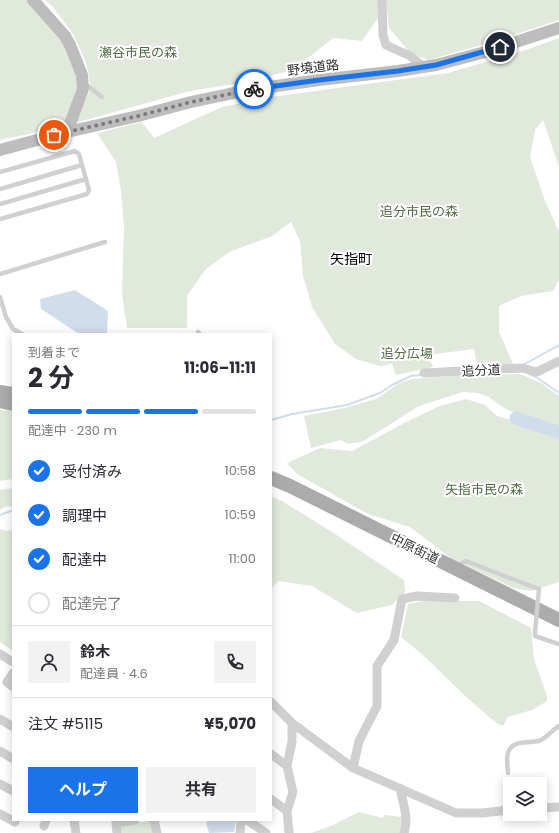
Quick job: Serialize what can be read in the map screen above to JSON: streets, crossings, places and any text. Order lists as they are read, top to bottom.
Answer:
{
  "streets": {
    "main road": ["中原街道"],
    "street": ["野境道路", "追分道"]
  },
  "districts": ["矢指町"],
  "parks": [
    "瀬谷市民の森",
    "追分市民の森",
    "追分広場",
    "矢指市民の森"
  ],
  "page": {
    "heading": ["2 分", "到着まで", "11:06–11:11"],
    "panel": [
      "鈴木",
      "配達員 · 4.6",
      "注文 #5115",
      "¥5,070"
    ],
    "bar": "配達中 · 230 m",
    "list": [
      ["受付済み", "10:58"],
      ["調理中", "10:59"],
      ["配達中", "11:00"],
      "配達完了"
    ],
    "buttons": ["ヘルプ", "共有"]
  }
}
